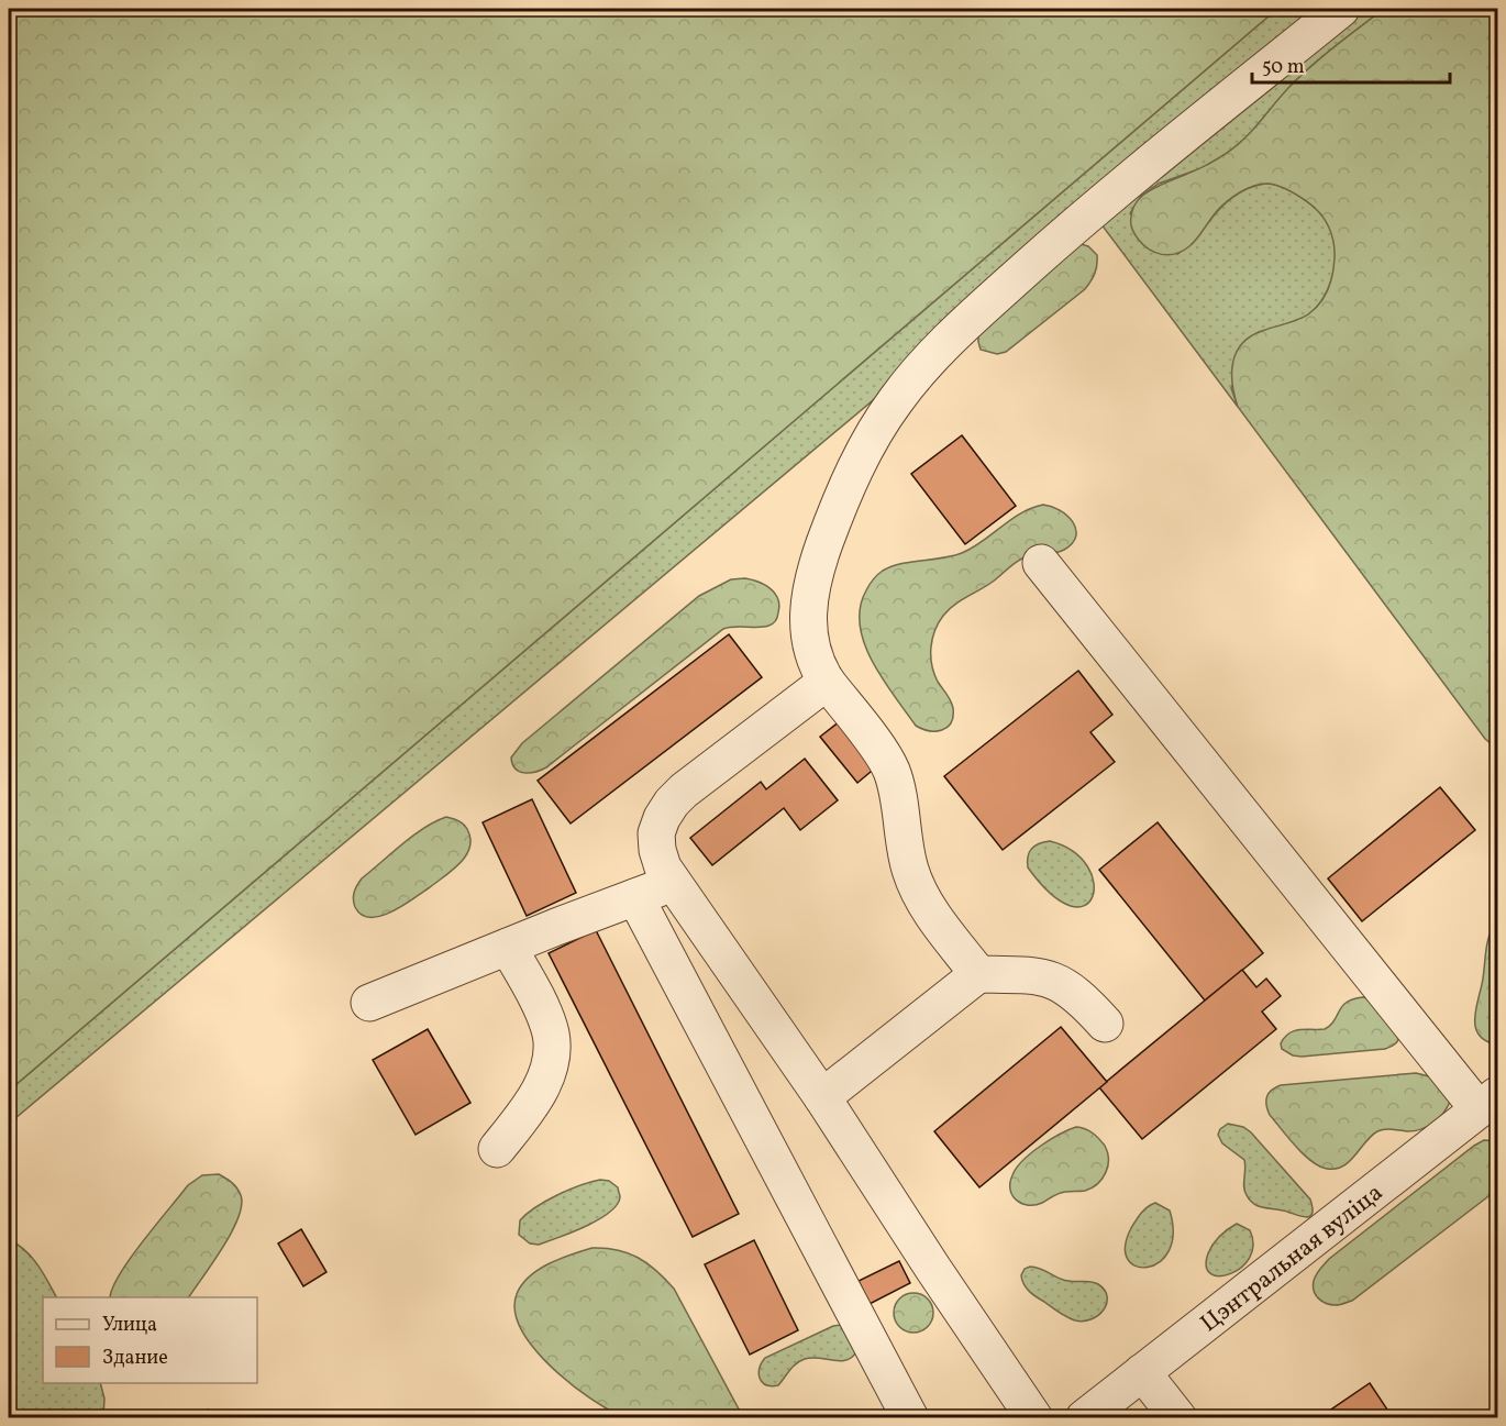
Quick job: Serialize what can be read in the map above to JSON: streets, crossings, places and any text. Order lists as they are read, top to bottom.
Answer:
{
  "streets": {
    "street": ["Цэнтральная вуліца"]
  },
  "legend": ["Улица", "Здание"],
  "scale_bar": "50 m"
}
